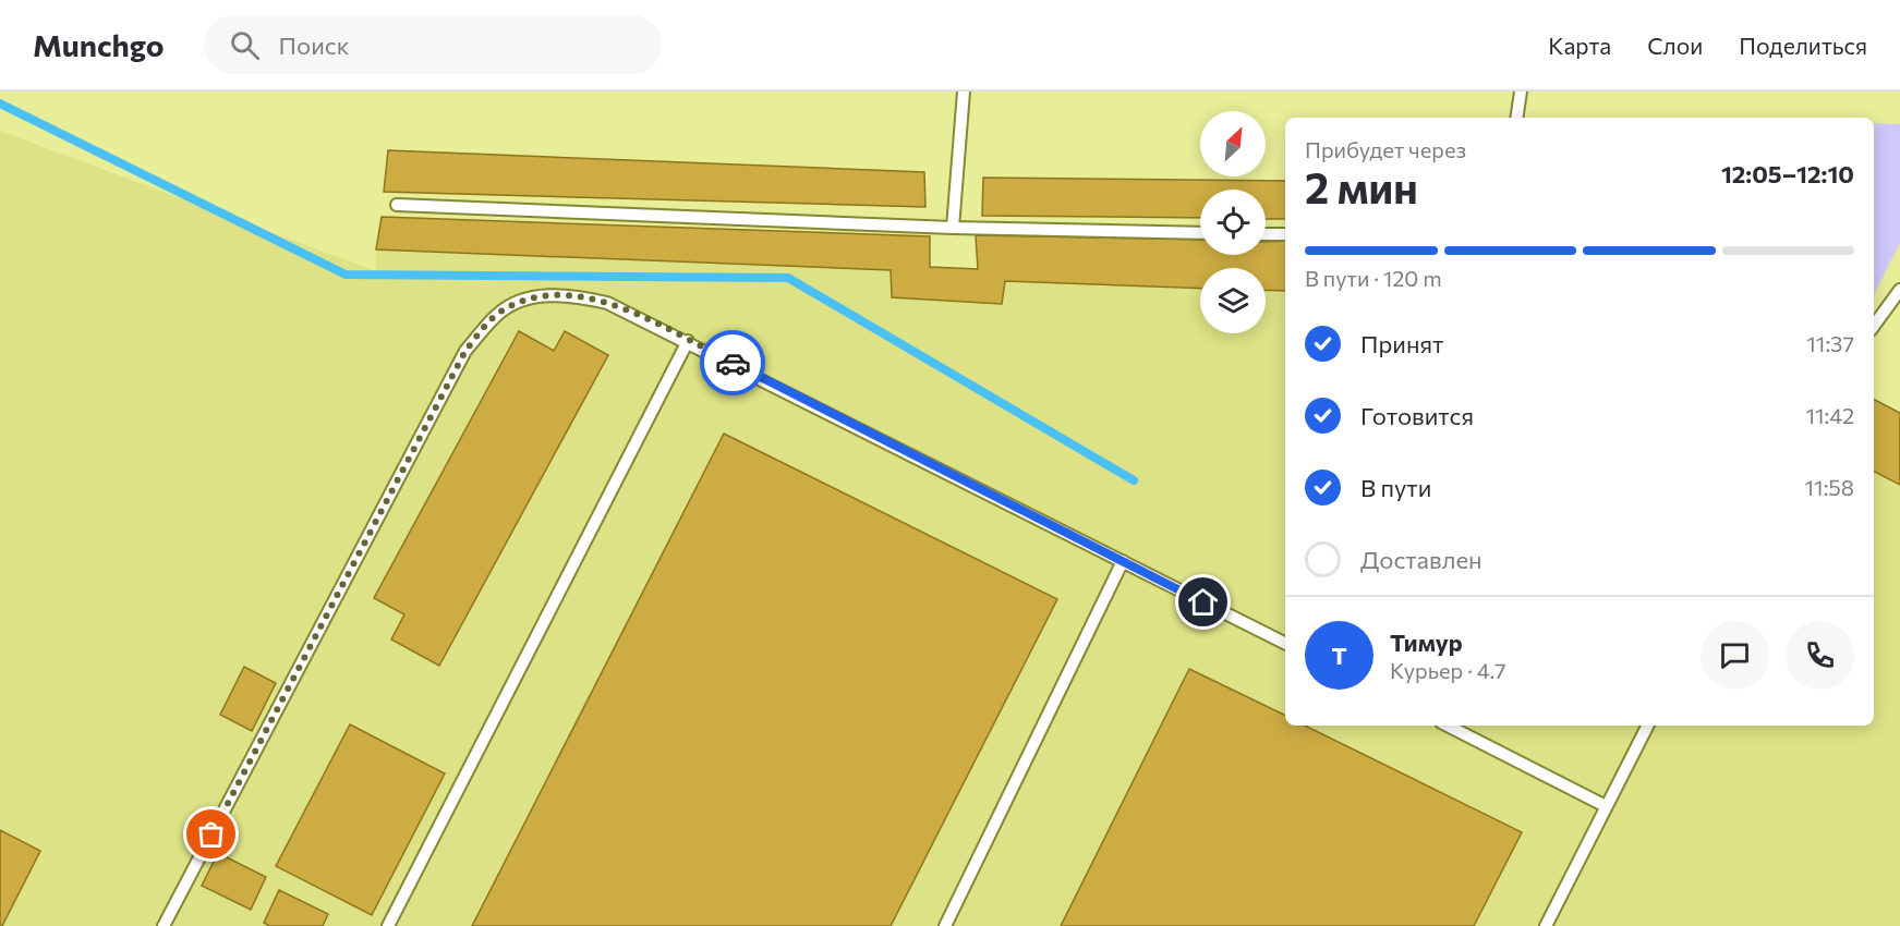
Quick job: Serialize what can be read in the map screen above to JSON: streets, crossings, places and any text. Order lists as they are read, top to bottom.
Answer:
{
  "north": "top right",
  "page": {
    "header": "Munchgo",
    "search": "Поиск",
    "nav": ["Карта", "Слои", "Поделиться"],
    "heading": ["2 мин", "Прибудет через", "12:05–12:10"],
    "panel": ["Тимур", "Курьер · 4.7"],
    "bar": "В пути · 120 m",
    "list": [
      ["Принят", "11:37"],
      ["Готовится", "11:42"],
      ["В пути", "11:58"],
      "Доставлен"
    ],
    "round": "Т"
  }
}
